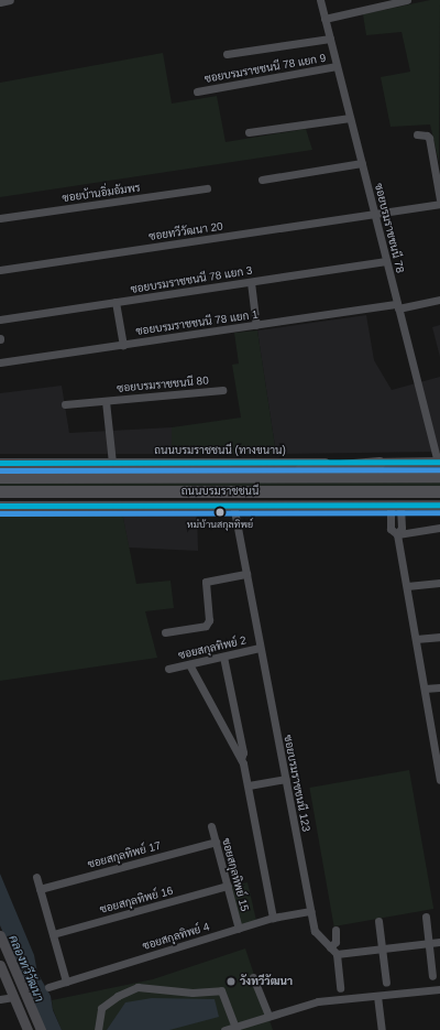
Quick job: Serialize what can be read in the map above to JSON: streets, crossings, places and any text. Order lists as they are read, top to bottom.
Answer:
{
  "streets": {
    "highway": ["ถนนบรมราชชนนี"],
    "main road": ["ถนนบรมราชชนนี (ทางขนาน)"],
    "street": [
      "ซอยบรมราชชนนี 78 แยก 9",
      "ซอยบ้านอิ่มอัมพร",
      "ซอยบรมราชชนนี 78",
      "ซอยทวีวัฒนา 20",
      "ซอยบรมราชชนนี 78 แยก 3",
      "ซอยบรมราชชนนี 78 แยก 1",
      "ซอยบรมราชชนนี 80",
      "ซอยสกุลทิพย์ 2",
      "ซอยบรมราชชนนี 123",
      "ซอยสกุลทิพย์ 17",
      "ซอยสกุลทิพย์ 15",
      "ซอยสกุลทิพย์ 16",
      "ซอยสกุลทิพย์ 4"
    ]
  },
  "crossings": [
    ["ซอยบรมราชชนนี 78 แยก 9", "ซอยบรมราชชนนี 78"],
    ["ซอยบรมราชชนนี 78", "ซอยทวีวัฒนา 20"],
    ["ซอยบรมราชชนนี 78", "ซอยบรมราชชนนี 78 แยก 3"],
    ["ซอยบรมราชชนนี 78", "ซอยบรมราชชนนี 78 แยก 1"],
    ["ซอยบรมราชชนนี 78", "ถนนบรมราชชนนี (ทางขนาน)"],
    ["ซอยบรมราชชนนี 80", "ถนนบรมราชชนนี (ทางขนาน)"],
    ["ซอยสกุลทิพย์ 2", "ซอยบรมราชชนนี 123"],
    ["ซอยบรมราชชนนี 123", "ซอยสกุลทิพย์ 4"],
    ["ซอยสกุลทิพย์ 17", "ซอยสกุลทิพย์ 15"],
    ["ซอยสกุลทิพย์ 15", "ซอยสกุลทิพย์ 16"],
    ["ซอยสกุลทิพย์ 15", "ซอยสกุลทิพย์ 4"]
  ],
  "water": ["คลองทวีวัฒนา"],
  "places": ["หม่บ้านสกุลทิพย์", "วังทวีวัฒนา"]
}
